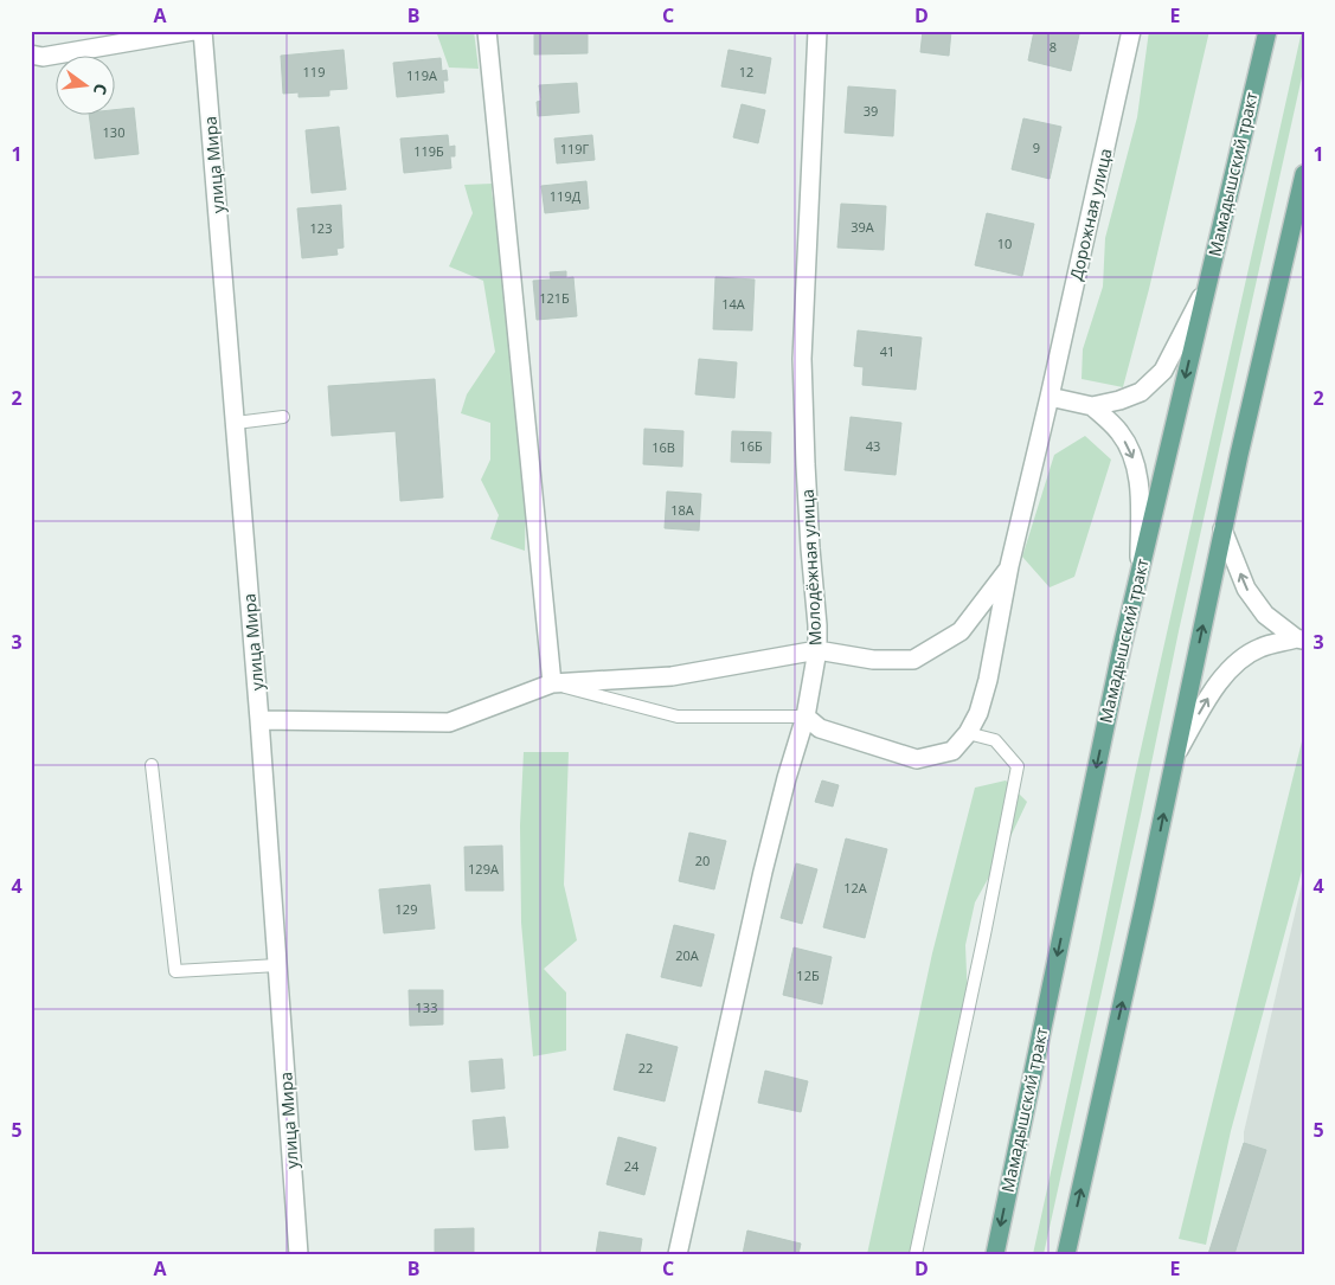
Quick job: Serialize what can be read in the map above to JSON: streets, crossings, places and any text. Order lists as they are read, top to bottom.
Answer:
{
  "streets": {
    "main road": ["Мамадышский тракт"],
    "street": ["улица Мира", "Дорожная улица", "Молодёжная улица"]
  },
  "house_numbers": [
    "8",
    "119",
    "12",
    "119А",
    "39",
    "130",
    "9",
    "119Г",
    "119Б",
    "119Д",
    "39А",
    "123",
    "10",
    "121Б",
    "14А",
    "41",
    "16Б",
    "43",
    "16В",
    "18А",
    "20",
    "129А",
    "12А",
    "129",
    "20А",
    "12Б",
    "133",
    "22",
    "24"
  ],
  "north": "right",
  "grid": {
    "columns": [
      "A",
      "B",
      "C",
      "D",
      "E"
    ],
    "rows": [
      "1",
      "2",
      "3",
      "4",
      "5"
    ]
  }
}
